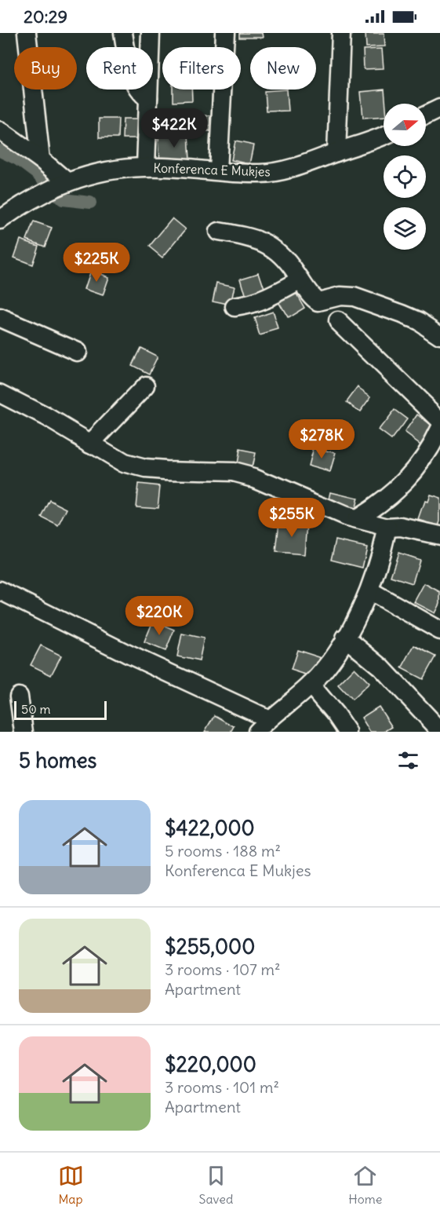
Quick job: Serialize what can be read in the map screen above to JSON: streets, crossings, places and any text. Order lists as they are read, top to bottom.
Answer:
{
  "streets": {
    "street": ["Konferenca E Mukjes"]
  },
  "scale_bar": "50 m",
  "north": "right",
  "page": {
    "status": "20:29",
    "chip": [
      "Buy",
      "Rent",
      "Filters",
      "New"
    ],
    "price": [
      "$422K",
      "$225K",
      "$278K",
      "$255K",
      "$220K"
    ],
    "scale": "50 m",
    "heading": "5 homes",
    "list": [
      {
        "name": "$422,000",
        "note": "5 rooms · 188 m² · Konferenca E Mukjes"
      },
      {
        "name": "$255,000",
        "note": "3 rooms · 107 m² · Apartment"
      },
      {
        "name": "$220,000",
        "note": "3 rooms · 101 m² · Apartment"
      }
    ],
    "tabs": ["Map", "Saved", "Home"]
  }
}
